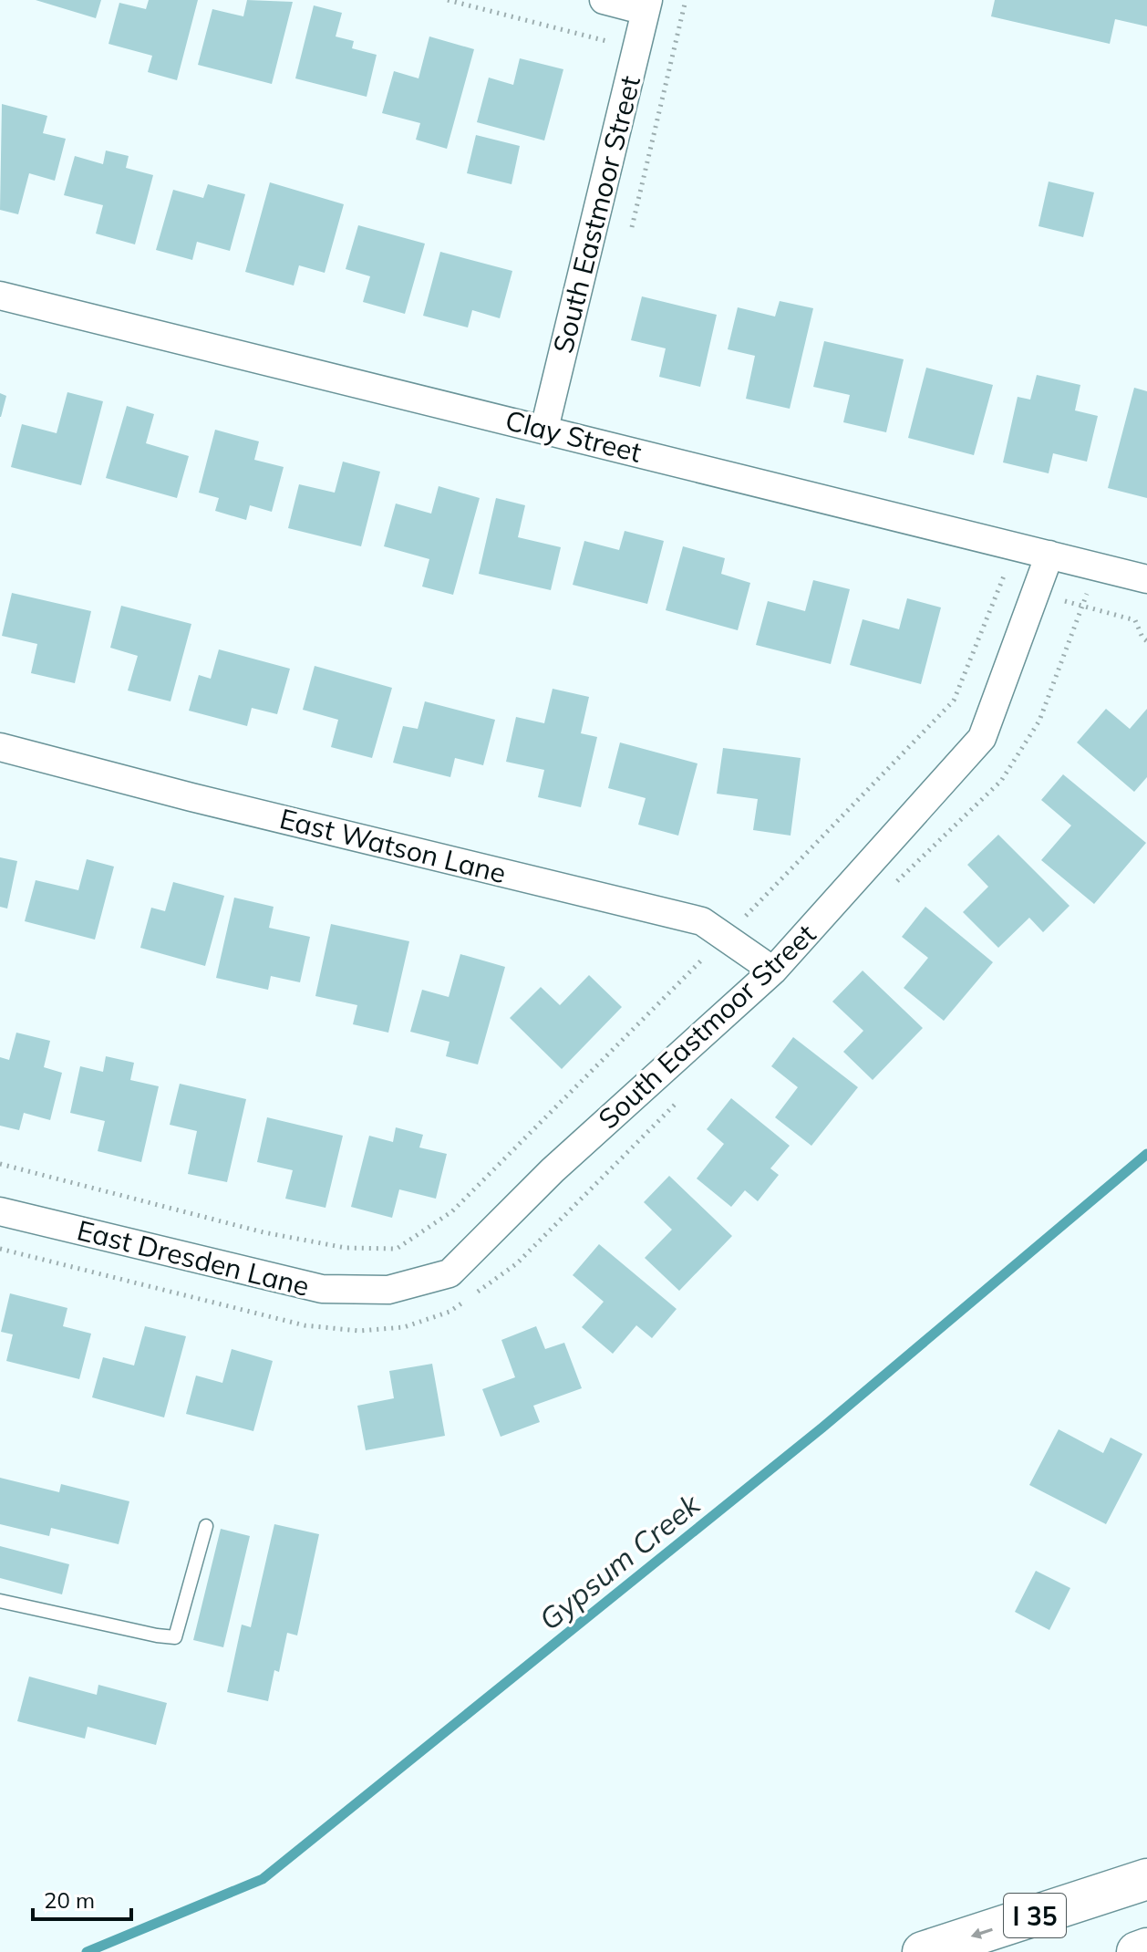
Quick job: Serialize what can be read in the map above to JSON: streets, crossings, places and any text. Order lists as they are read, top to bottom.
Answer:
{
  "streets": {
    "highway": ["I 35"],
    "street": [
      "South Eastmoor Street",
      "Clay Street",
      "East Watson Lane",
      "East Dresden Lane"
    ]
  },
  "crossings": [
    ["South Eastmoor Street", "Clay Street"],
    ["South Eastmoor Street", "East Watson Lane"],
    ["South Eastmoor Street", "East Dresden Lane"]
  ],
  "water": ["Gypsum Creek"],
  "scale_bar": "20 m"
}
